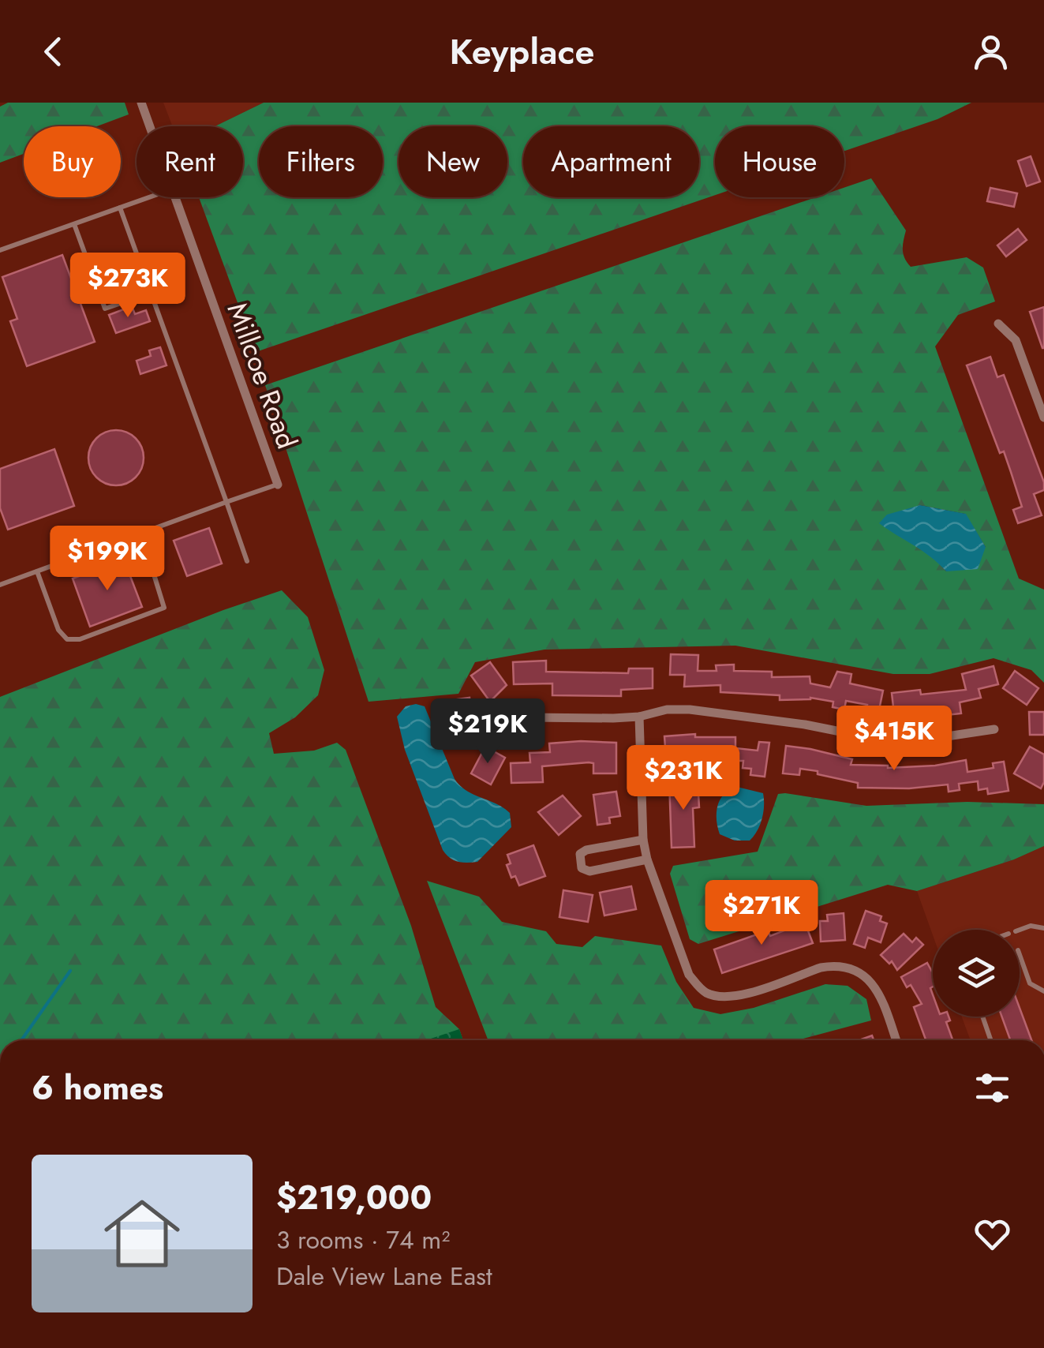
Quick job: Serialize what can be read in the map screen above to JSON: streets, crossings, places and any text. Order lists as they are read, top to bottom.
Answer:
{
  "streets": {
    "street": ["Millcoe Road"]
  },
  "page": {
    "header": "Keyplace",
    "chip": [
      "Buy",
      "Rent",
      "Filters",
      "New",
      "Apartment",
      "House"
    ],
    "price": [
      "$273K",
      "$199K",
      "$219K",
      "$415K",
      "$231K",
      "$271K"
    ],
    "heading": "6 homes",
    "list": [
      {
        "name": "$219,000",
        "note": "3 rooms · 74 m² · Dale View Lane East"
      }
    ]
  }
}
